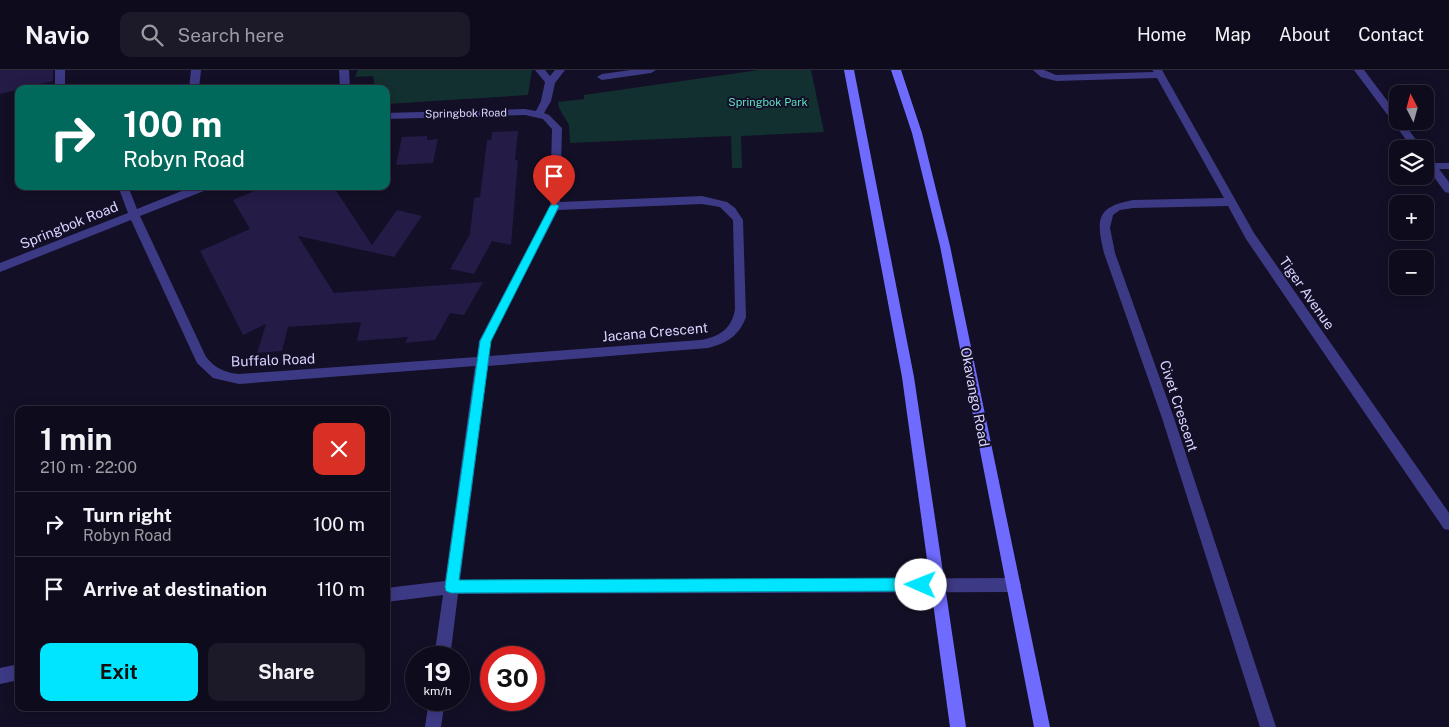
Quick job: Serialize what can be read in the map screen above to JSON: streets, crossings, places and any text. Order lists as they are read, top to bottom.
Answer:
{
  "streets": {
    "main road": ["Okavango Road"],
    "street": [
      "Springbok Road",
      "Tiger Avenue",
      "Jacana Crescent",
      "Buffalo Road",
      "Civet Crescent"
    ]
  },
  "crossings": [
    ["Springbok Road", "Buffalo Road"],
    ["Tiger Avenue", "Civet Crescent"],
    ["Jacana Crescent", "Buffalo Road"]
  ],
  "parks": ["Springbok Park"],
  "north": "top",
  "page": {
    "header": "Navio",
    "search": "Search here",
    "nav": [
      "Home",
      "Map",
      "About",
      "Contact"
    ],
    "map_buttons": ["+", "−"],
    "turn": ["100 m", "Robyn Road"],
    "heading": ["1 min", "210 m · 22:00"],
    "list": [
      {
        "name": "Turn right",
        "note": "Robyn Road",
        "value": "100 m"
      },
      {
        "name": "Arrive at destination",
        "value": "110 m"
      }
    ],
    "buttons": ["Exit", "Share"],
    "speed": "19 km/h",
    "limit": "30"
  }
}
